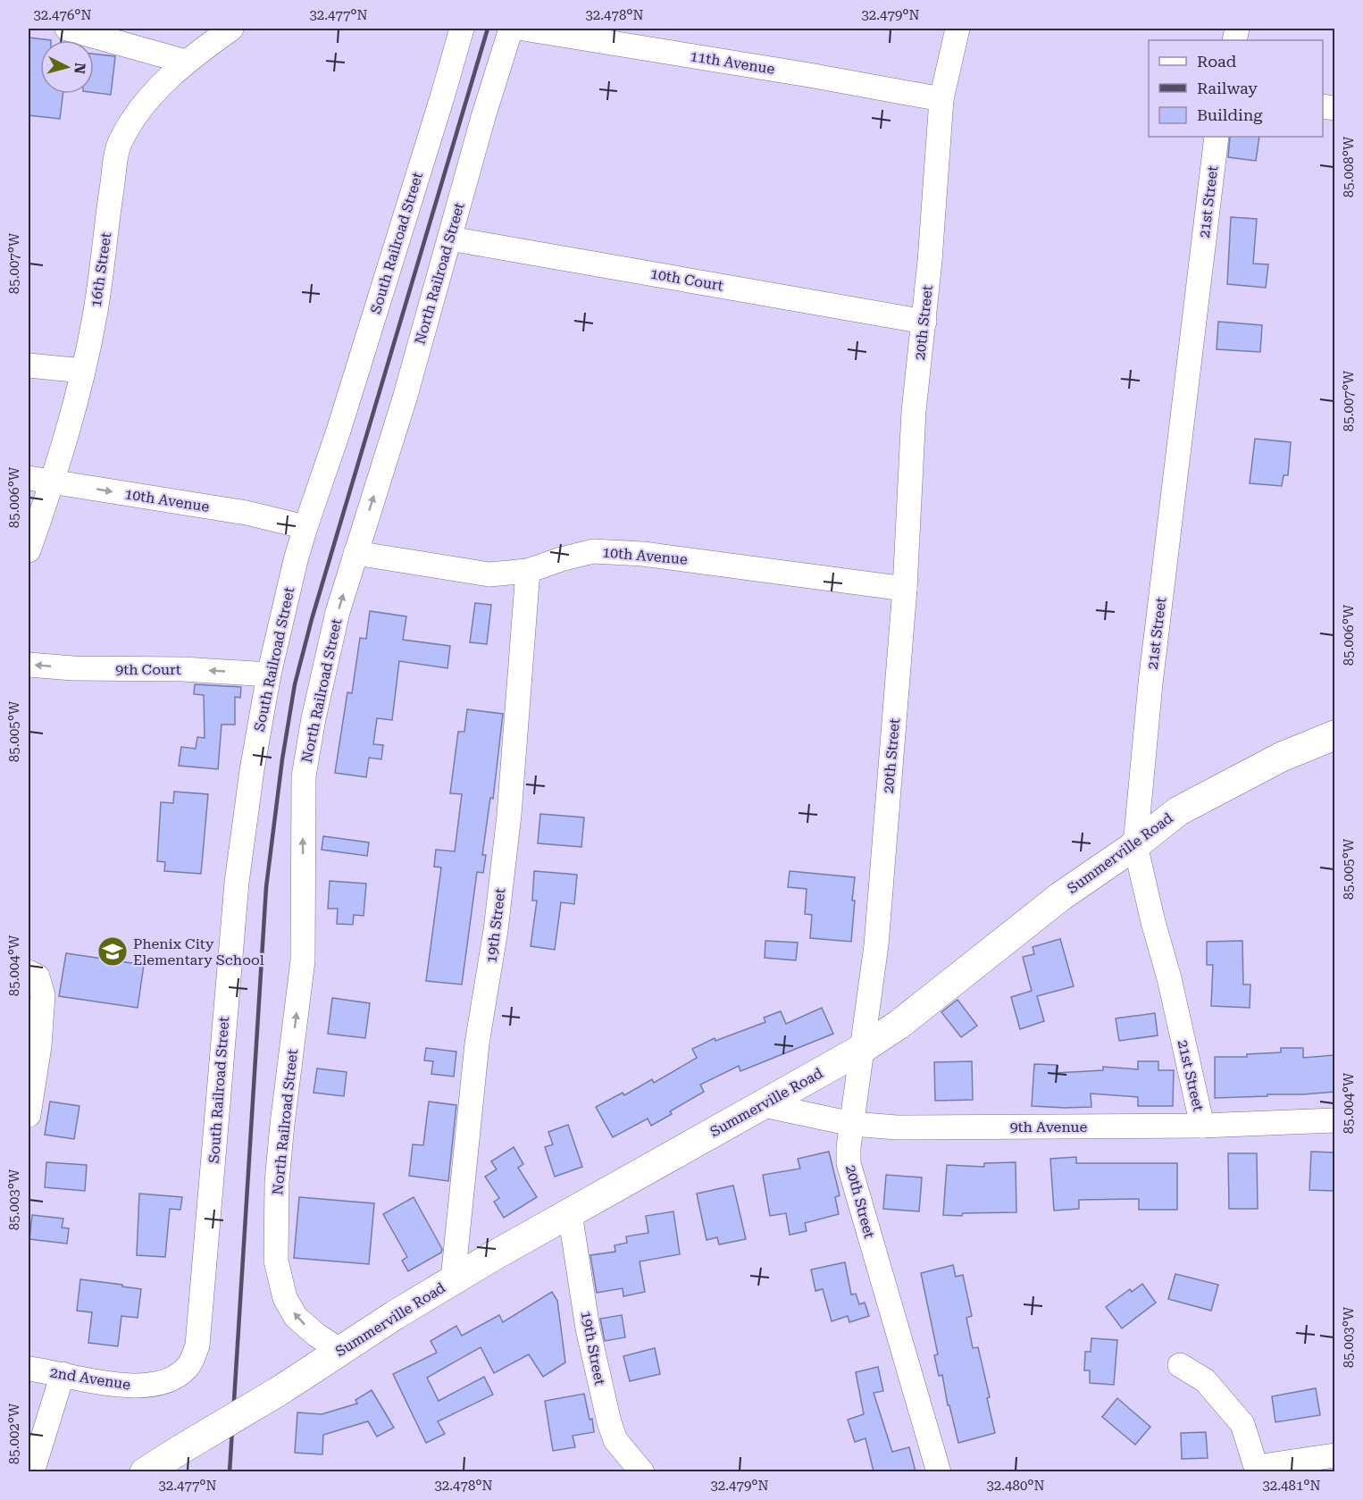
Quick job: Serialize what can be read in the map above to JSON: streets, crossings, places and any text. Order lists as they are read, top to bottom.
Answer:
{
  "streets": {
    "main road": ["Summerville Road"],
    "street": [
      "11th Avenue",
      "21st Street",
      "South Railroad Street",
      "16th Street",
      "North Railroad Street",
      "10th Court",
      "20th Street",
      "10th Avenue",
      "9th Court",
      "19th Street",
      "9th Avenue",
      "2nd Avenue"
    ]
  },
  "crossings": [
    ["11th Avenue", "20th Street"],
    ["21st Street", "Summerville Road"],
    ["21st Street", "9th Avenue"],
    ["South Railroad Street", "10th Avenue"],
    ["South Railroad Street", "9th Court"],
    ["South Railroad Street", "2nd Avenue"],
    ["16th Street", "10th Avenue"],
    ["North Railroad Street", "10th Court"],
    ["North Railroad Street", "10th Avenue"],
    ["North Railroad Street", "Summerville Road"],
    ["10th Court", "20th Street"],
    ["20th Street", "10th Avenue"],
    ["20th Street", "Summerville Road"],
    ["20th Street", "9th Avenue"],
    ["10th Avenue", "19th Street"],
    ["Summerville Road", "19th Street"],
    ["Summerville Road", "9th Avenue"]
  ],
  "one_way": ["North Railroad Street", "9th Court"],
  "places": {
    "school or university": ["Phenix City Elementary School"]
  },
  "legend": ["Road", "Railway", "Building"],
  "north": "right",
  "coordinates": [
    "32.476°N",
    "32.477°N",
    "32.478°N",
    "32.479°N",
    "85.008°W",
    "85.007°W",
    "85.006°W",
    "85.005°W",
    "85.004°W",
    "85.003°W",
    "85.002°W",
    "32.480°N",
    "32.481°N"
  ]
}
